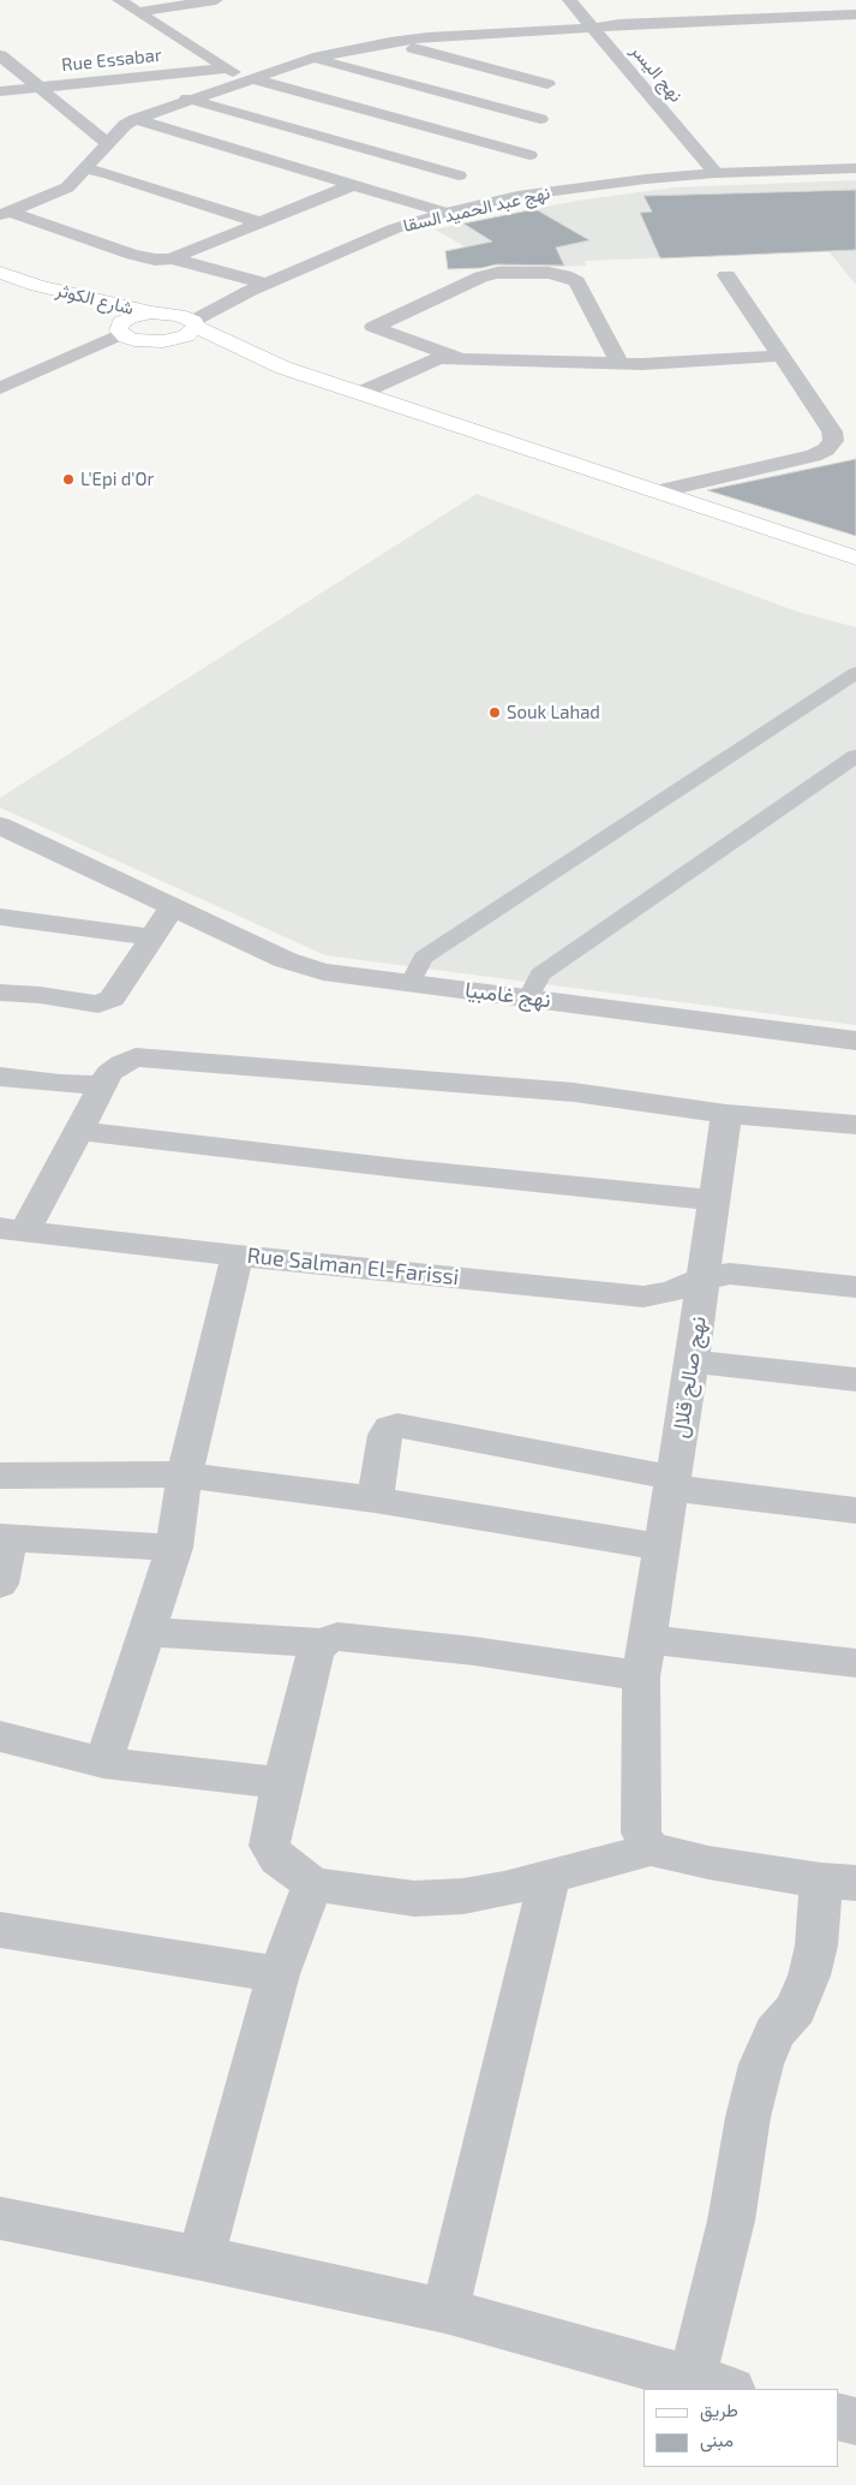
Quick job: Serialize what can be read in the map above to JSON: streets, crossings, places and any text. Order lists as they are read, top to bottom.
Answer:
{
  "streets": {
    "main road": ["شارع الكوثر"],
    "street": [
      "Rue Essabar",
      "نهج اليسر",
      "نهج عبد الحميد السقا",
      "نهج غامبيا",
      "Rue Salman El-Farissi",
      "نهج صالح قلال"
    ]
  },
  "crossings": [
    ["نهج اليسر", "نهج عبد الحميد السقا"],
    ["نهج عبد الحميد السقا", "شارع الكوثر"],
    ["Rue Salman El-Farissi", "نهج صالح قلال"]
  ],
  "places": ["L'Epi d'Or", "Souk Lahad"],
  "legend": ["طريق", "مبنى"]
}
